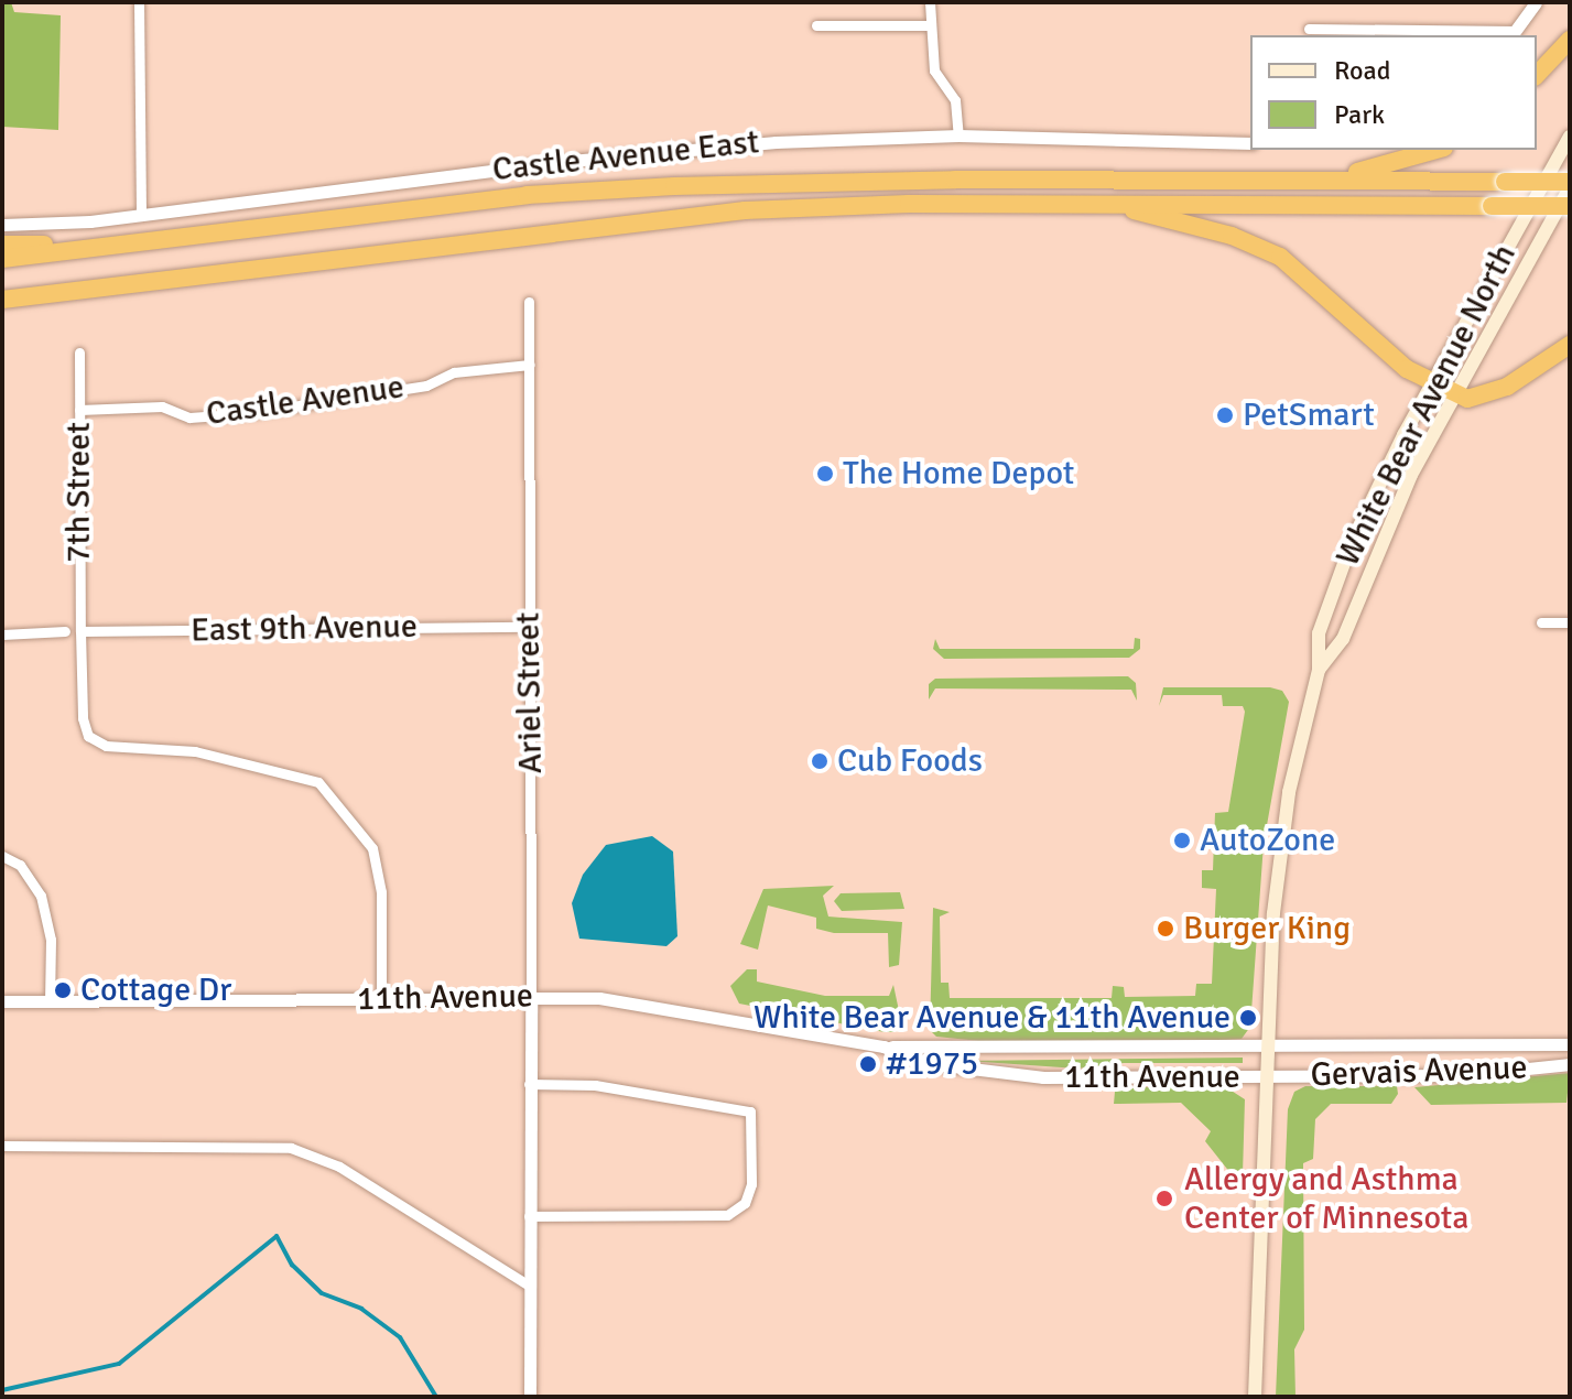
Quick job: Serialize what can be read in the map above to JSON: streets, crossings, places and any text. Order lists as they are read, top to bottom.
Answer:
{
  "streets": {
    "main road": ["White Bear Avenue North"],
    "street": [
      "Castle Avenue East",
      "Castle Avenue",
      "7th Street",
      "East 9th Avenue",
      "Ariel Street",
      "11th Avenue",
      "Gervais Avenue"
    ]
  },
  "crossings": [
    ["Castle Avenue", "7th Street"],
    ["Castle Avenue", "Ariel Street"],
    ["7th Street", "East 9th Avenue"],
    ["7th Street", "11th Avenue"],
    ["East 9th Avenue", "Ariel Street"],
    ["Ariel Street", "11th Avenue"],
    ["11th Avenue", "Gervais Avenue"]
  ],
  "places": [
    "PetSmart",
    "The Home Depot",
    "Cub Foods",
    "AutoZone",
    "Burger King",
    "Cottage Dr",
    "White Bear Avenue & 11th Avenue",
    "#1975",
    "Allergy and Asthma Center of Minnesota"
  ],
  "legend": ["Road", "Park"]
}
